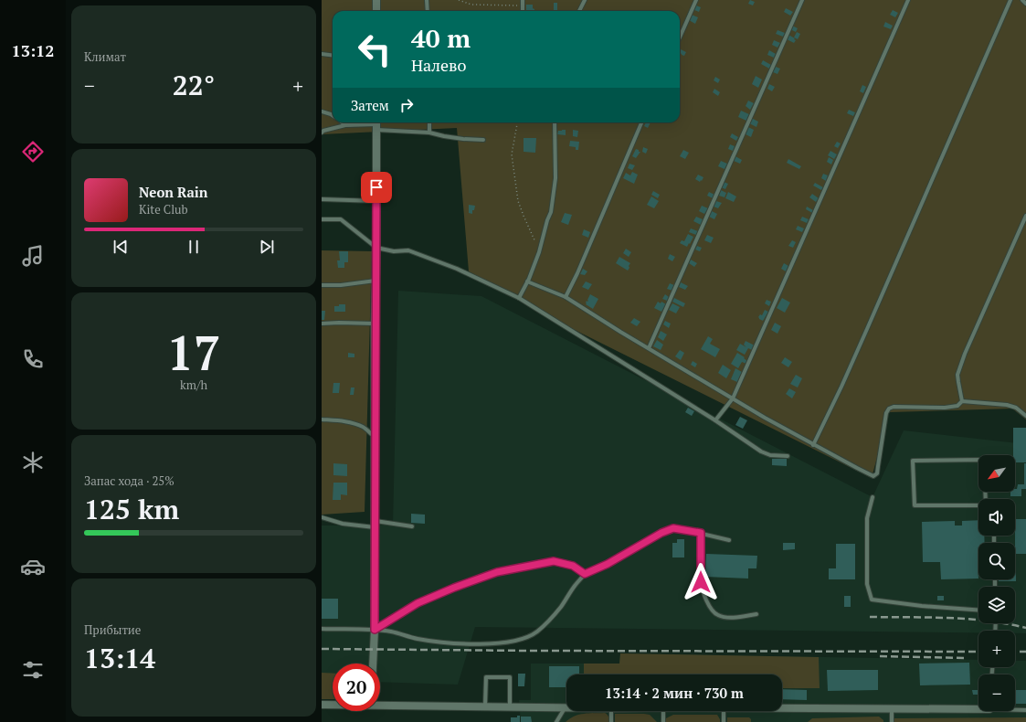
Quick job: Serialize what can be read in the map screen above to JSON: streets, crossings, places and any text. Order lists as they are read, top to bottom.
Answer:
{
  "north": "bottom left",
  "page": {
    "tabs": "13:12",
    "tile": [
      "Климат",
      ["17", "km/h"],
      ["Запас хода · 25%", "125 km"],
      ["Прибытие", "13:14"]
    ],
    "turn": ["40 m", "Налево"],
    "heat": ["−", "22°", "+"],
    "then": "Затем",
    "song": ["Neon Rain", "Kite Club"],
    "map_buttons": ["+", "−"],
    "limit": "20",
    "trip": "13:14 · 2 мин · 730 m"
  }
}
